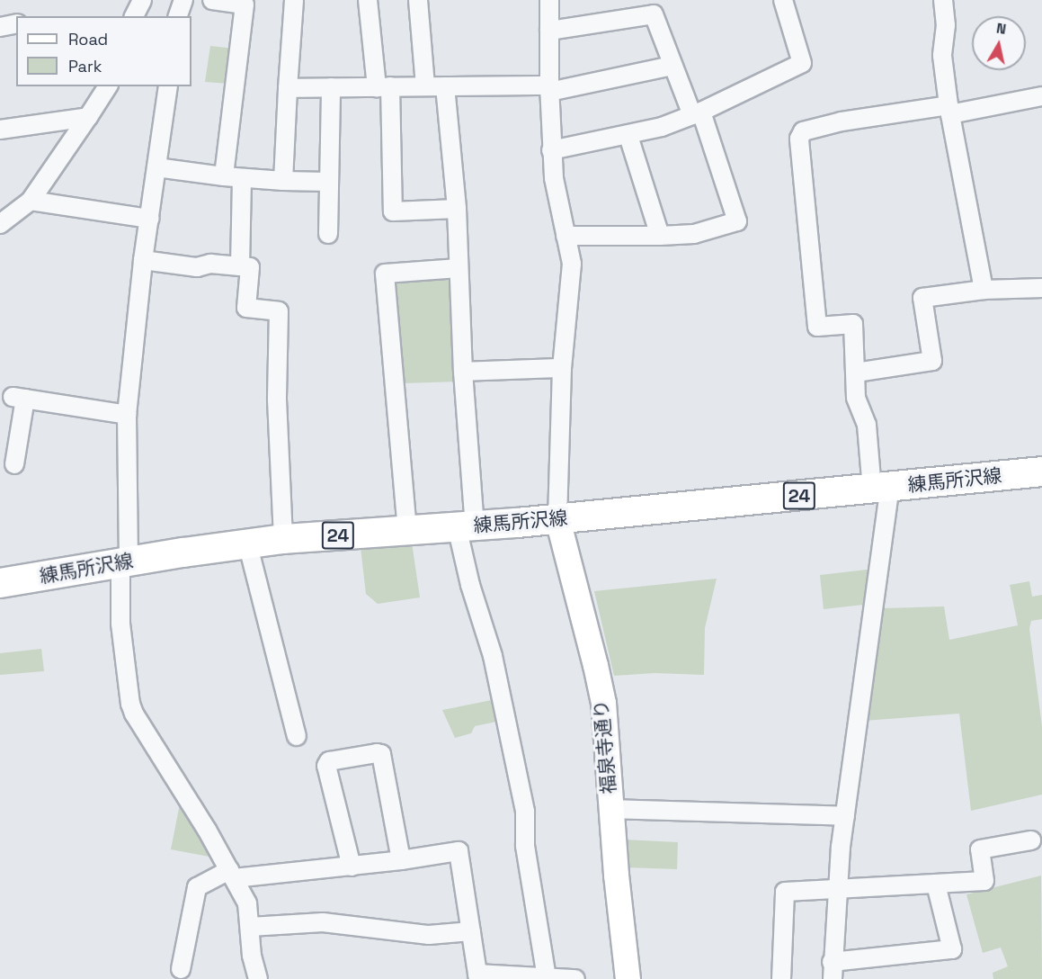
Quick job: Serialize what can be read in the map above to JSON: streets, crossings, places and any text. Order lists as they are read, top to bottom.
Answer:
{
  "streets": {
    "main road": ["練馬所沢線", "24"],
    "street": ["福泉寺通り"]
  },
  "crossings": [
    ["練馬所沢線", "福泉寺通り"]
  ],
  "legend": ["Road", "Park"],
  "north": "top"
}
